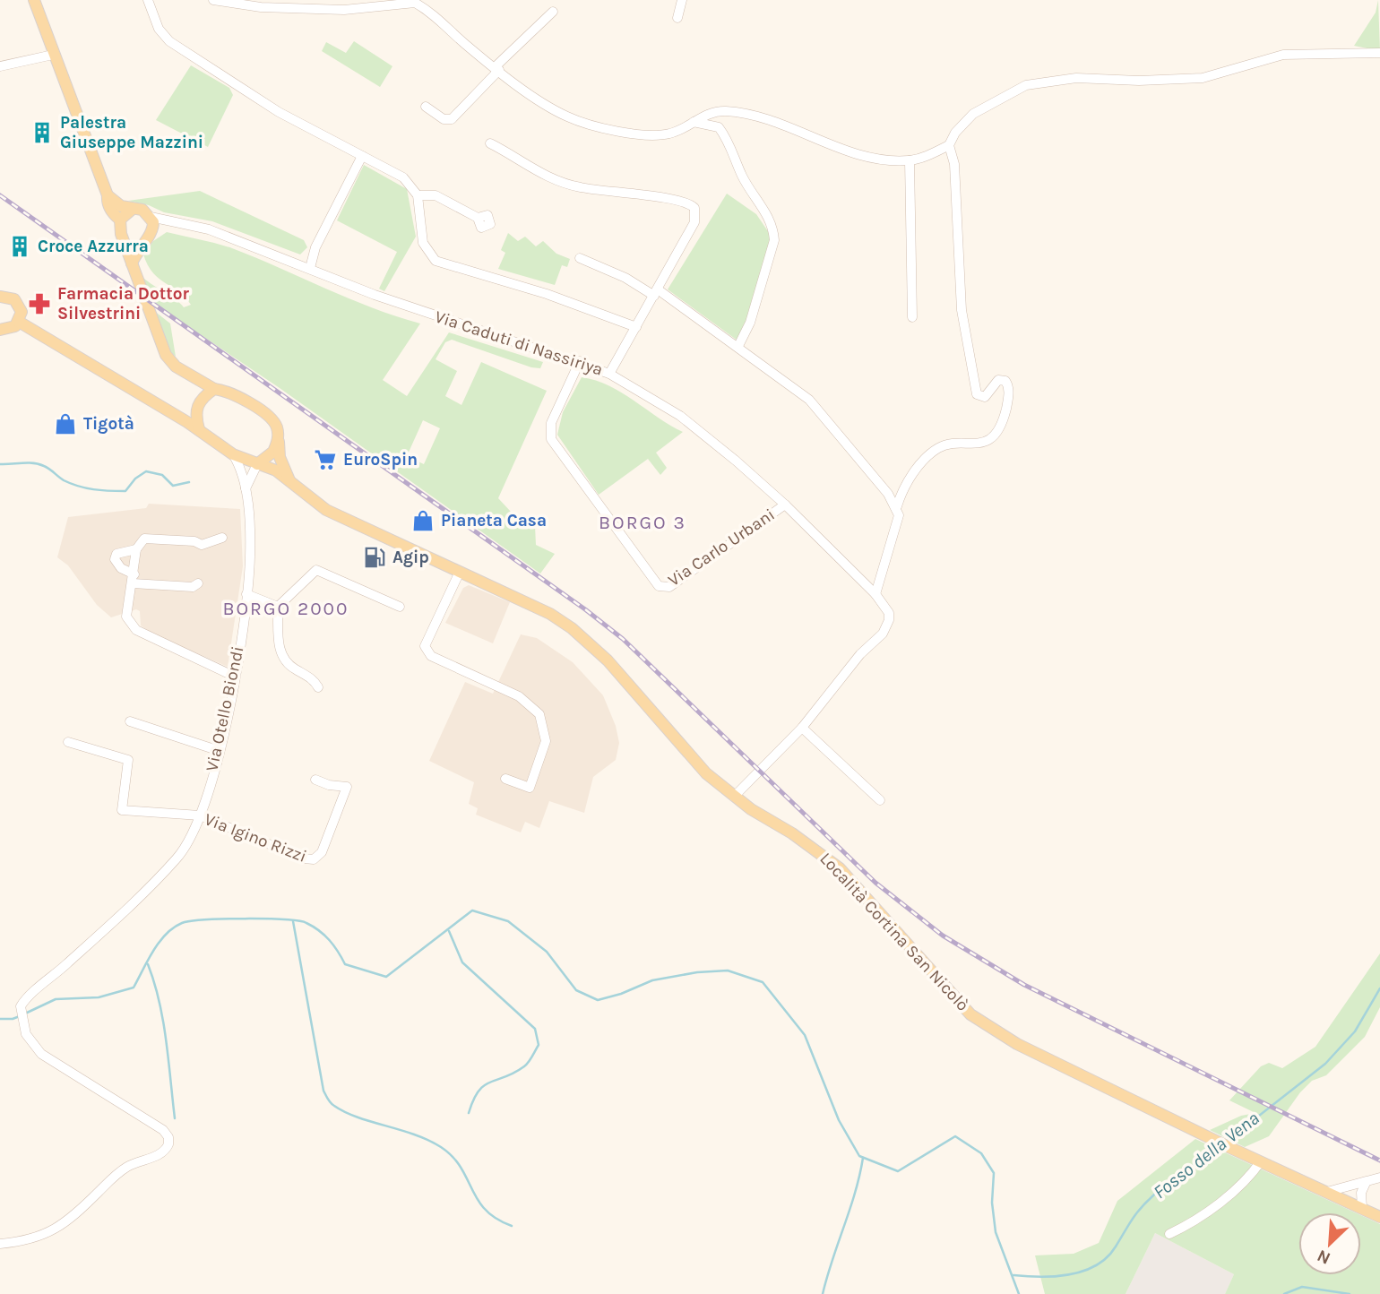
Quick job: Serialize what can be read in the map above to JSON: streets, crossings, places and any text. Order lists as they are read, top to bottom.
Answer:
{
  "streets": {
    "main road": ["Località Cortina San Nicolò"],
    "street": [
      "Via Caduti di Nassiriya",
      "Via Carlo Urbani",
      "Via Otello Biondi",
      "Via Igino Rizzi"
    ]
  },
  "crossings": [
    ["Via Caduti di Nassiriya", "Via Carlo Urbani"],
    ["Via Otello Biondi", "Via Igino Rizzi"],
    ["Via Otello Biondi", "Località Cortina San Nicolò"]
  ],
  "districts": ["BORGO 3", "BORGO 2000"],
  "water": ["Fosso della Vena"],
  "places": {
    "building": ["Palestra Giuseppe Mazzini", "Croce Azzurra"],
    "pharmacy": ["Farmacia Dottor Silvestrini"],
    "shop": ["Tigotà", "Pianeta Casa"],
    "supermarket": ["EuroSpin"],
    "fuel station": ["Agip"]
  },
  "north": "bottom left"
}
